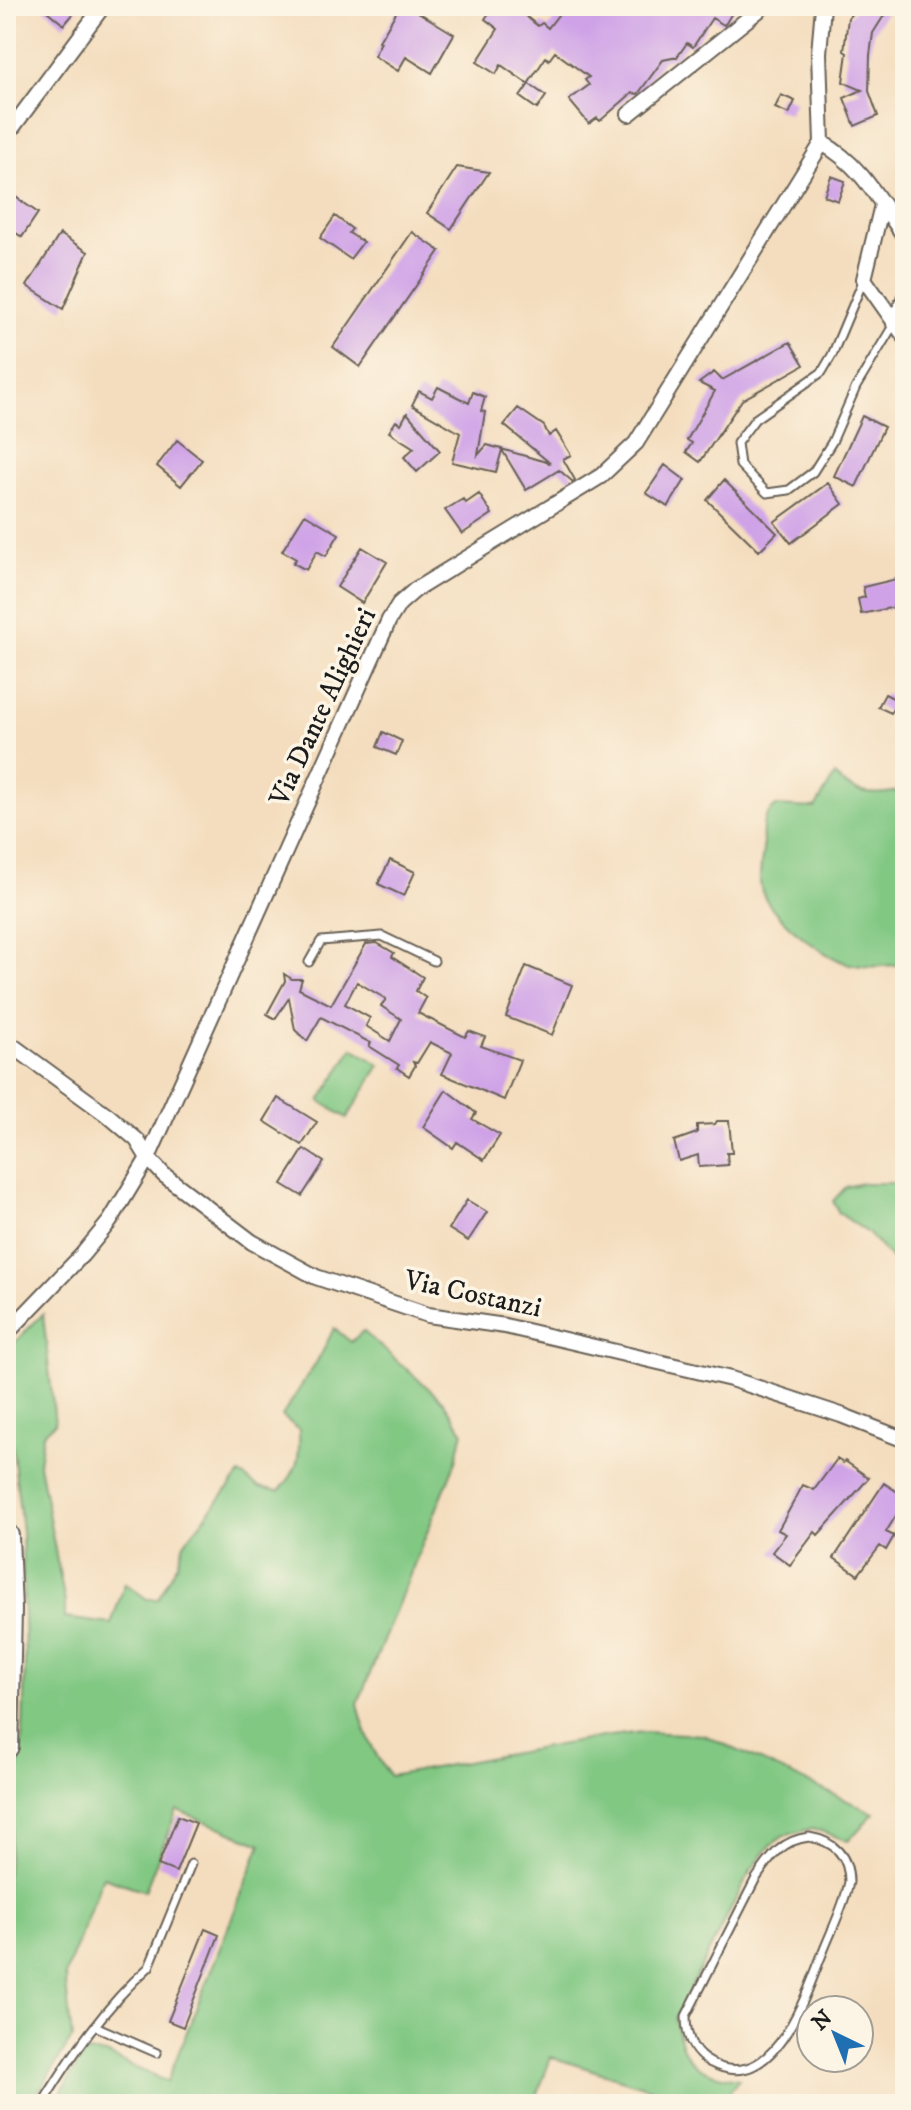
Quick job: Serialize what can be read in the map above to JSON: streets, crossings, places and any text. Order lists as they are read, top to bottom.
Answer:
{
  "streets": {
    "street": ["Via Dante Alighieri", "Via Costanzi"]
  },
  "crossings": [
    ["Via Dante Alighieri", "Via Costanzi"]
  ],
  "north": "top left"
}
